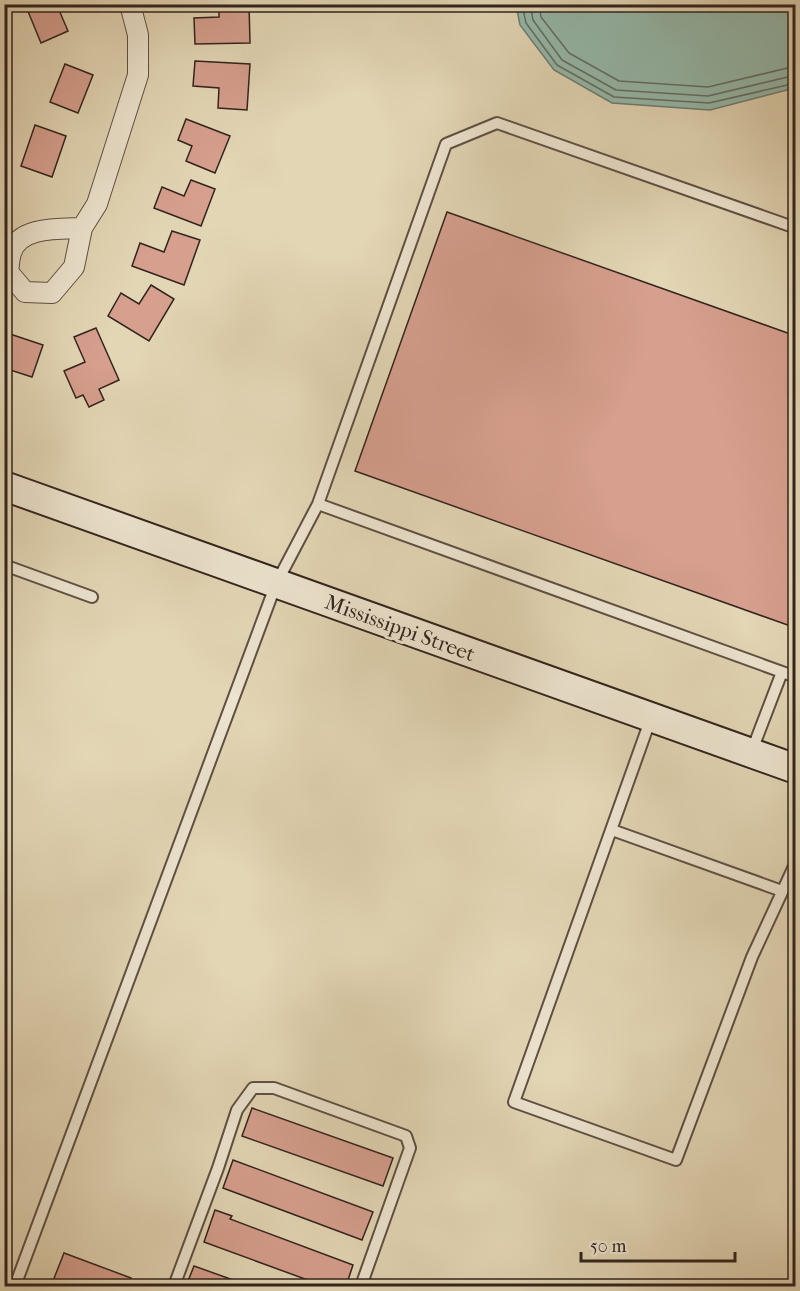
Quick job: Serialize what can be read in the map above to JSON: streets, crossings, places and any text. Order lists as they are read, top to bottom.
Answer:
{
  "streets": {
    "street": ["Mississippi Street"]
  },
  "scale_bar": "50 m"
}
